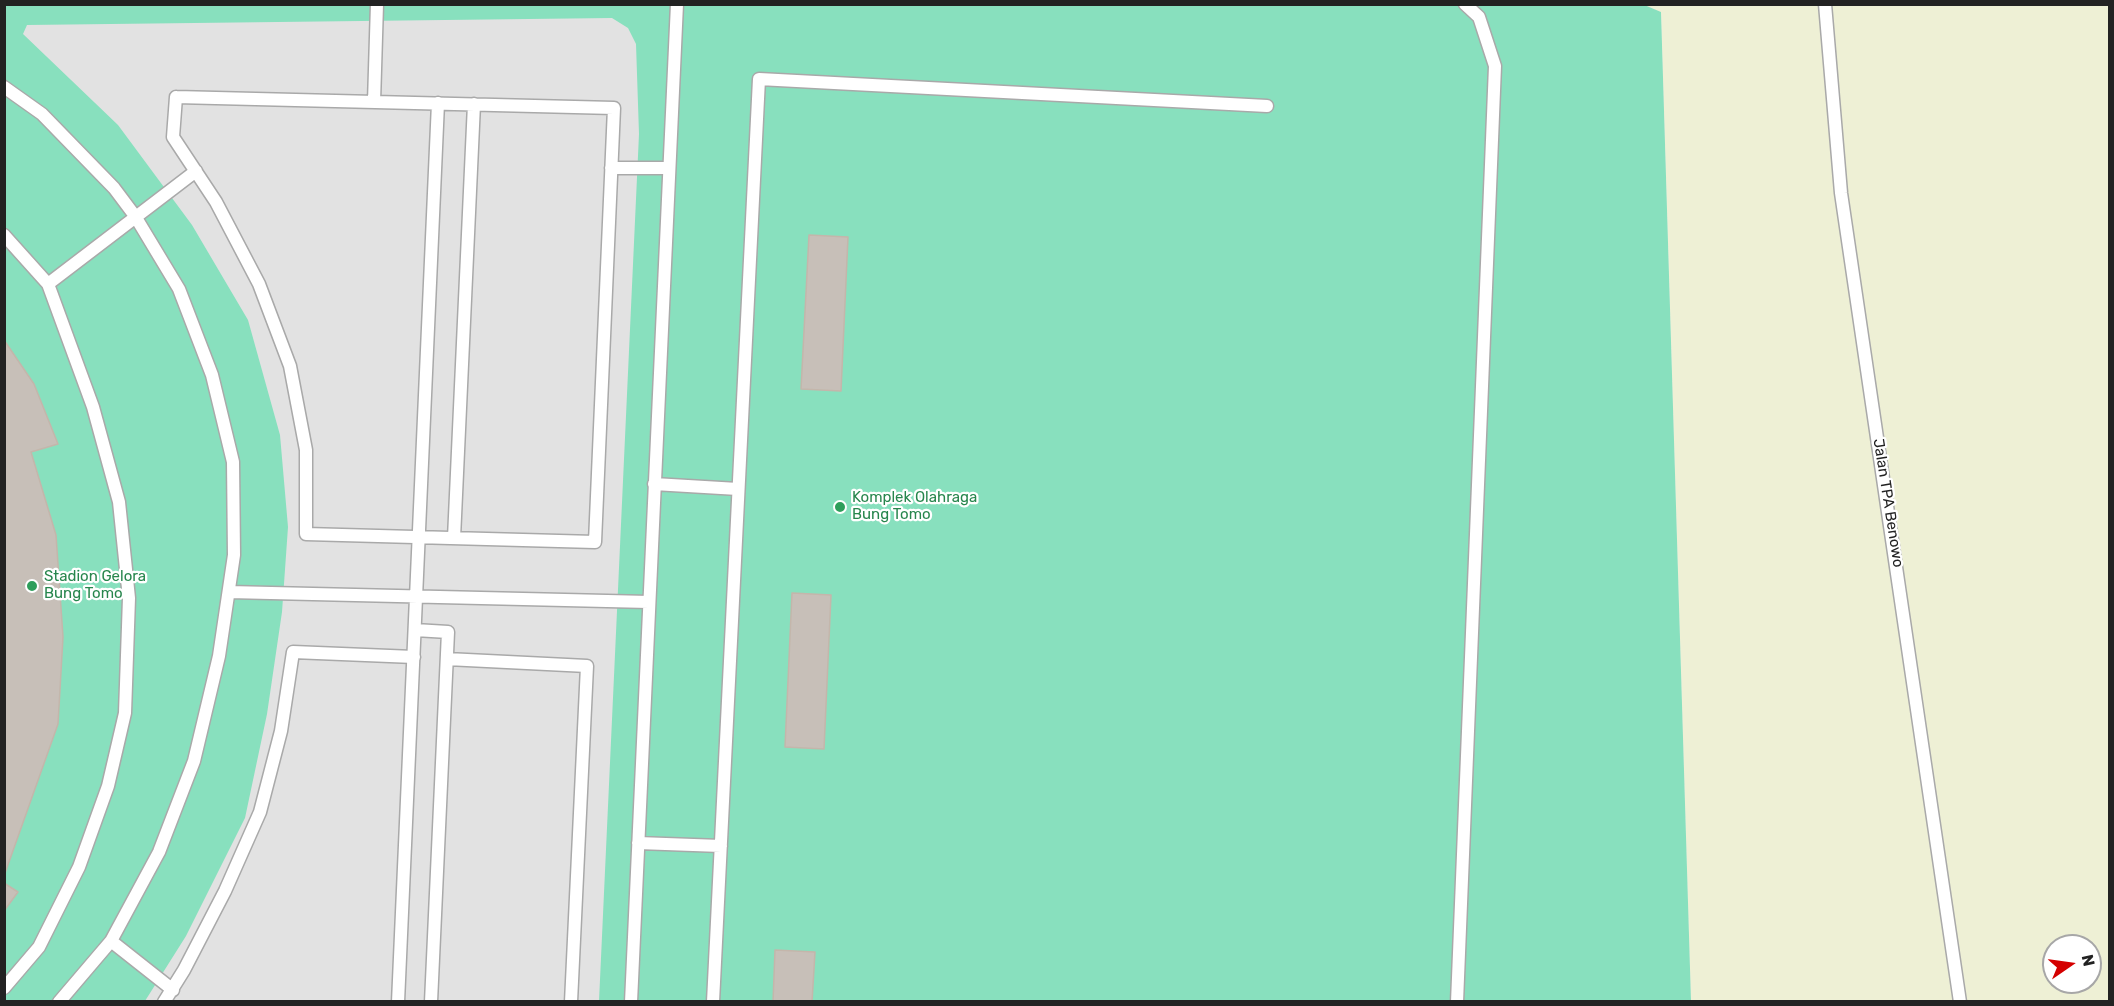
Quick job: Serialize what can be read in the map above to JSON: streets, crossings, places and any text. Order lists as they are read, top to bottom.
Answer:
{
  "streets": {
    "lane": ["Jalan TPA Benowo"]
  },
  "places": ["Komplek Olahraga Bung Tomo", "Stadion Gelora Bung Tomo"],
  "north": "right"
}
